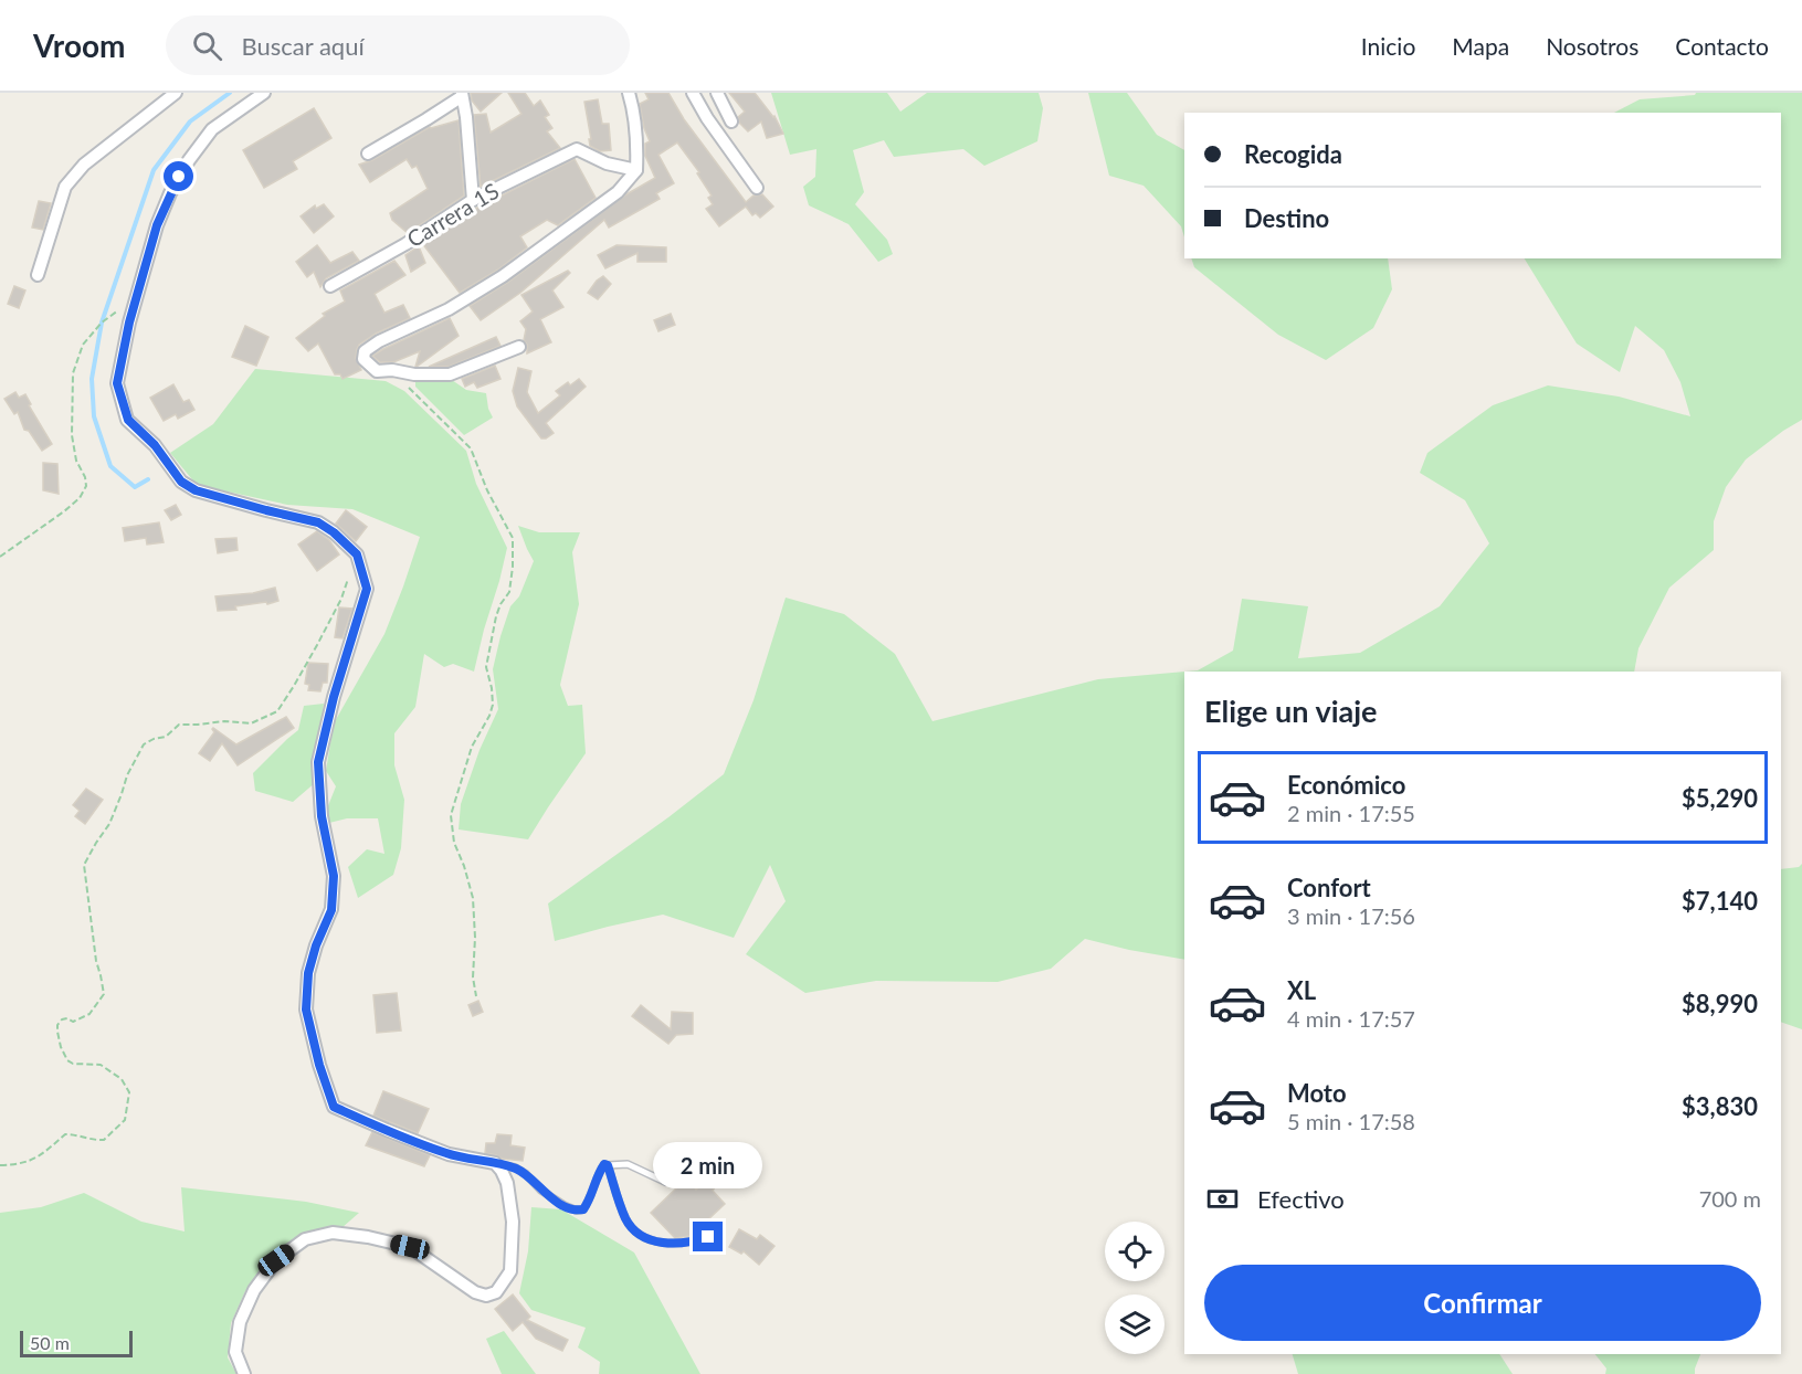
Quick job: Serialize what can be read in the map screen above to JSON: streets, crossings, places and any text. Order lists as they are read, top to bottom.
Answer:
{
  "streets": {
    "street": ["Carrera 1S"]
  },
  "scale_bar": "50 m",
  "page": {
    "header": "Vroom",
    "search": "Buscar aquí",
    "nav": [
      "Inicio",
      "Mapa",
      "Nosotros",
      "Contacto"
    ],
    "banner": ["Recogida", "Destino"],
    "heading": "Elige un viaje",
    "list": [
      {
        "name": "Económico",
        "note": "2 min · 17:55",
        "value": "$5,290"
      },
      {
        "name": "Confort",
        "note": "3 min · 17:56",
        "value": "$7,140"
      },
      {
        "name": "XL",
        "note": "4 min · 17:57",
        "value": "$8,990"
      },
      {
        "name": "Moto",
        "note": "5 min · 17:58",
        "value": "$3,830"
      }
    ],
    "bubble": "2 min",
    "pay": ["Efectivo", "700 m"],
    "buttons": "Confirmar",
    "scale": "50 m"
  }
}
